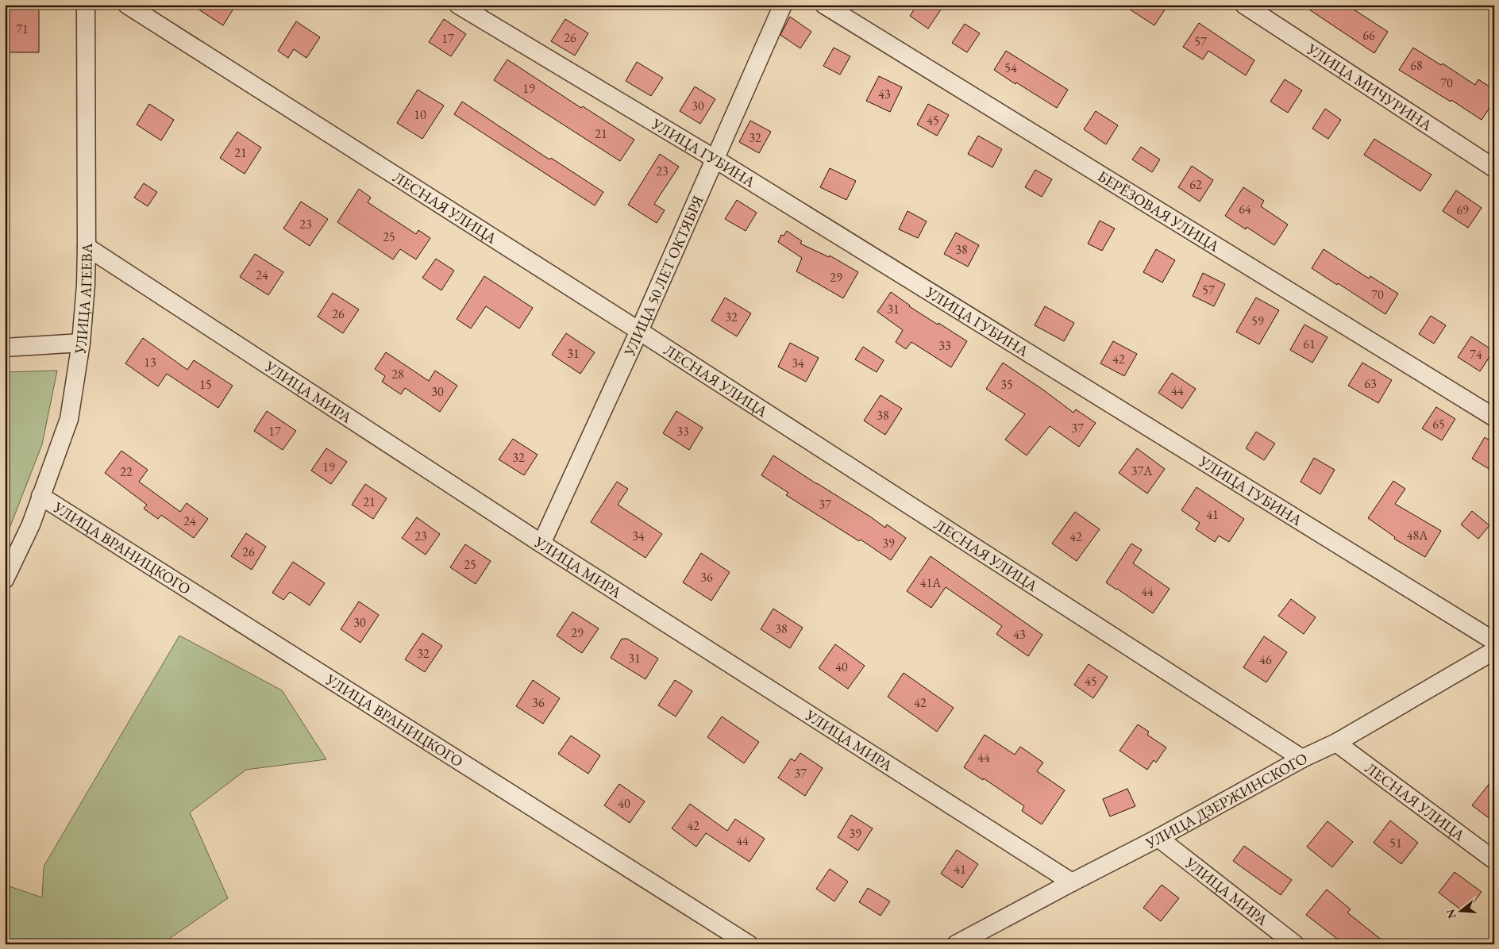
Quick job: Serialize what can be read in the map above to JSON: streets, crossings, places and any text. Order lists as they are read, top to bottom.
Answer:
{
  "streets": {
    "street": [
      "УЛИЦА МИЧУРИНА",
      "УЛИЦА ГУБИНА",
      "ЛЕСНАЯ УЛИЦА",
      "БЕРЁЗОВАЯ УЛИЦА",
      "УЛИЦА 50 ЛЕТ ОКТЯБРЯ",
      "УЛИЦА АГЕЕВА",
      "УЛИЦА МИРА",
      "УЛИЦА ВРАНИЦКОГО",
      "УЛИЦА ДЗЕРЖИНСКОГО"
    ]
  },
  "crossings": [
    ["УЛИЦА ГУБИНА", "УЛИЦА 50 ЛЕТ ОКТЯБРЯ"],
    ["ЛЕСНАЯ УЛИЦА", "УЛИЦА 50 ЛЕТ ОКТЯБРЯ"],
    ["ЛЕСНАЯ УЛИЦА", "УЛИЦА ДЗЕРЖИНСКОГО"],
    ["УЛИЦА 50 ЛЕТ ОКТЯБРЯ", "УЛИЦА МИРА"],
    ["УЛИЦА АГЕЕВА", "УЛИЦА МИРА"],
    ["УЛИЦА АГЕЕВА", "УЛИЦА ВРАНИЦКОГО"],
    ["УЛИЦА МИРА", "УЛИЦА ДЗЕРЖИНСКОГО"]
  ],
  "house_numbers": [
    "71",
    "66",
    "26",
    "17",
    "57",
    "68",
    "54",
    "70",
    "19",
    "43",
    "30",
    "10",
    "45",
    "21",
    "32",
    "21",
    "23",
    "62",
    "64",
    "69",
    "23",
    "25",
    "38",
    "24",
    "29",
    "57",
    "70",
    "31",
    "26",
    "32",
    "59",
    "61",
    "33",
    "31",
    "74",
    "42",
    "13",
    "34",
    "28",
    "63",
    "15",
    "35",
    "44",
    "30",
    "38",
    "65",
    "37",
    "17",
    "33",
    "32",
    "19",
    "37А",
    "22",
    "21",
    "37",
    "41",
    "24",
    "48А",
    "23",
    "34",
    "42",
    "39",
    "26",
    "25",
    "36",
    "41А",
    "44",
    "30",
    "38",
    "29",
    "43",
    "32",
    "31",
    "46",
    "40",
    "45",
    "36",
    "42",
    "44",
    "37",
    "40",
    "42",
    "39",
    "44",
    "51",
    "41"
  ],
  "north": "left"
}
